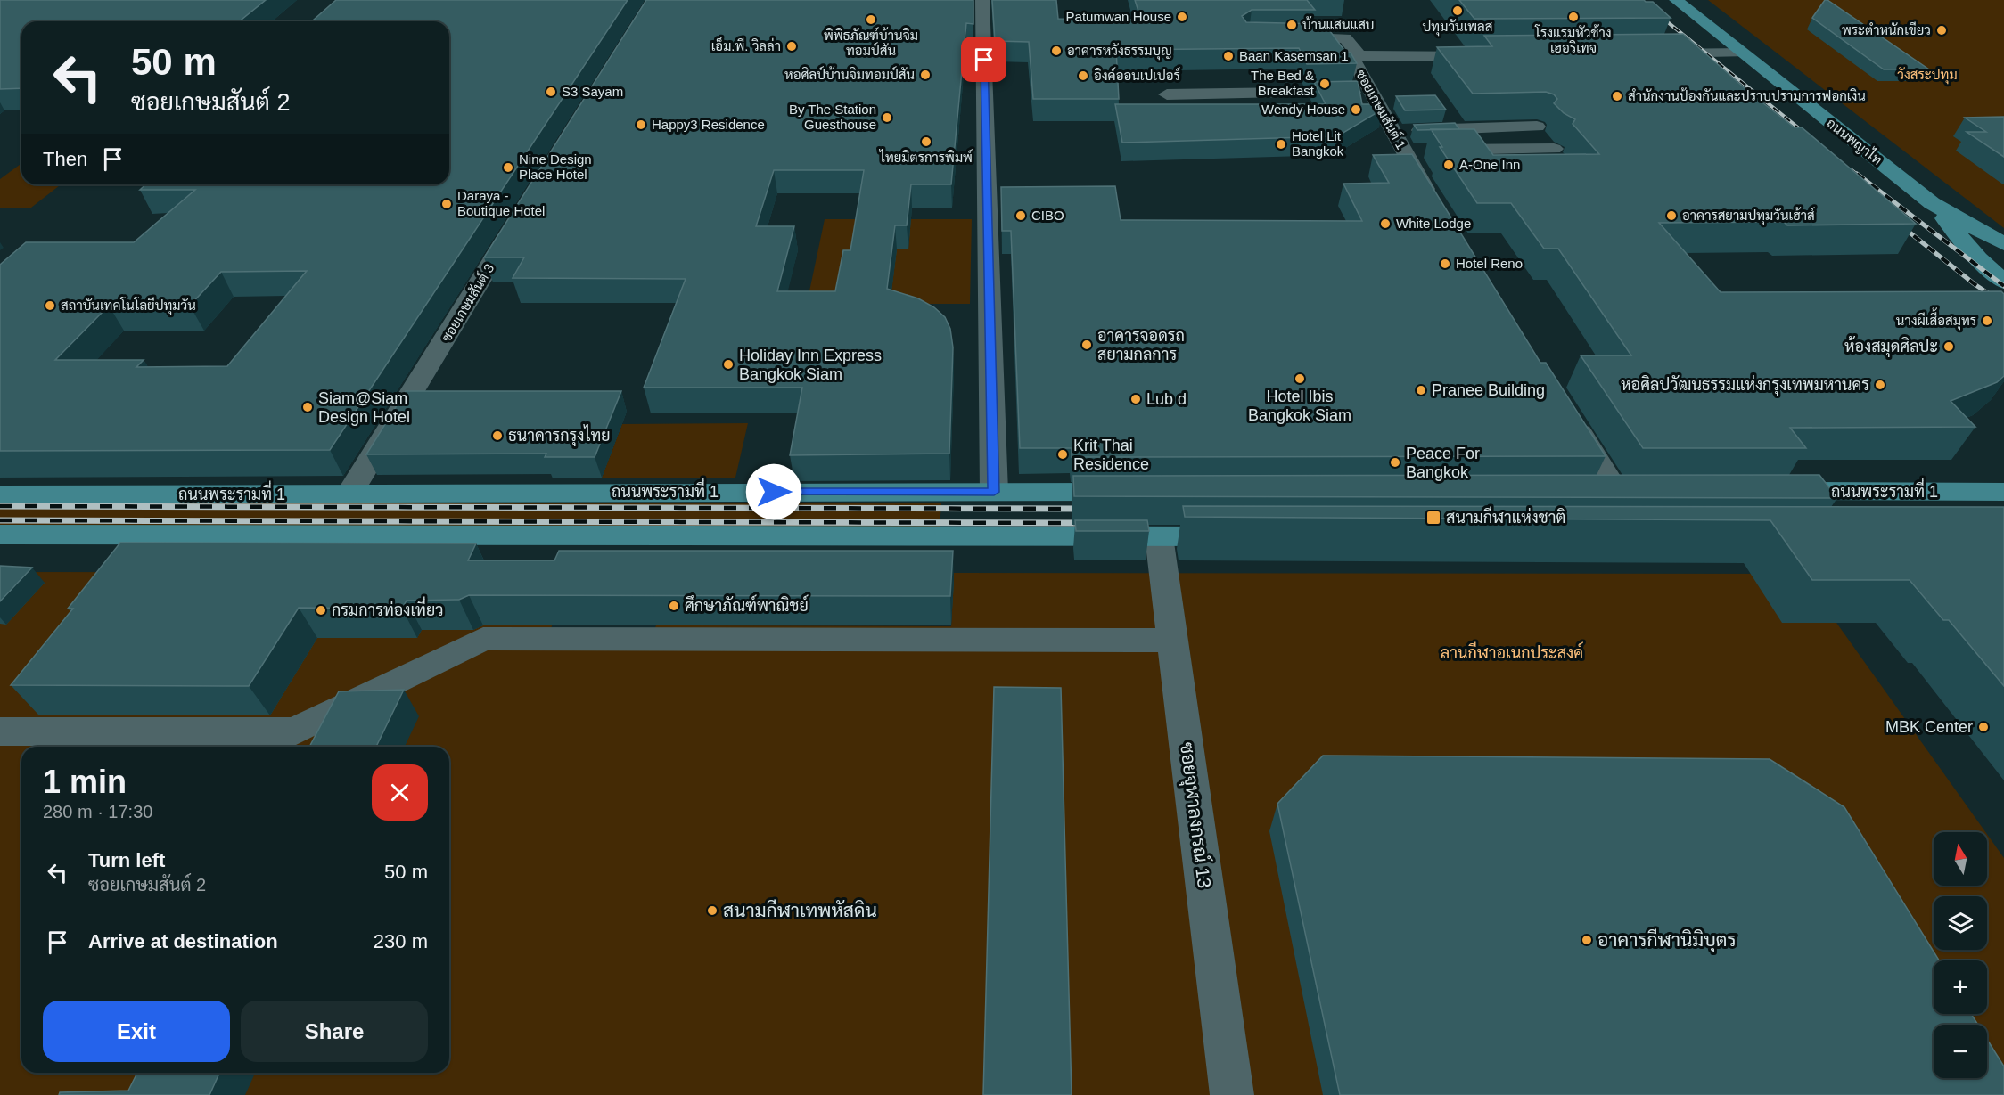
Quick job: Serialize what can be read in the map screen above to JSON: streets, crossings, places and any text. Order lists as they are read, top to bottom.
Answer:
{
  "streets": {
    "main road": ["ถนนพญาไท", "ถนนพระรามที่ 1"],
    "street": ["ซอยเกษมสันต์ 1", "ซอยเกษมสันต์ 3", "ซอยจุฬาลงกรณ์ 13"]
  },
  "crossings": [
    ["ซอยเกษมสันต์ 3", "ถนนพระรามที่ 1"]
  ],
  "parks": ["วังสระปทุม", "ลานกีฬาอเนกประสงค์"],
  "places": {
    "other": [
      "ปทุมวันเพลส",
      "Patumwan House",
      "โรงแรมหัวช้าง เฮอริเทจ",
      "พิพิธภัณฑ์บ้านจิม ทอมป์สัน",
      "บ้านแสนแสบ",
      "พระตำหนักเขียว",
      "เอ็ม.พี. วิลล่า",
      "อาคารหวังธรรมบุญ",
      "Baan Kasemsan 1",
      "หอศิลป์บ้านจิมทอมป์สัน",
      "อิงค์ออนเปเปอร์",
      "The Bed & Breakfast",
      "S3 Sayam",
      "สำนักงานป้องกันและปราบปรามการฟอกเงิน",
      "Wendy House",
      "By The Station Guesthouse",
      "Happy3 Residence",
      "ไทยมิตรการพิมพ์",
      "Hotel Lit Bangkok",
      "A-One Inn",
      "Nine Design Place Hotel",
      "Daraya - Boutique Hotel",
      "CIBO",
      "อาคารสยามปทุมวันเฮ้าส์",
      "White Lodge",
      "Hotel Reno",
      "สถาบันเทคโนโลยีปทุมวัน",
      "นางผีเสื้อสมุทร",
      "อาคารจอดรถ สยามกลการ",
      "ห้องสมุดศิลปะ",
      "Holiday Inn Express Bangkok Siam",
      "Hotel Ibis Bangkok Siam",
      "หอศิลปวัฒนธรรมแห่งกรุงเทพมหานคร",
      "Pranee Building",
      "Lub d",
      "Siam@Siam Design Hotel",
      "ธนาคารกรุงไทย",
      "Krit Thai Residence",
      "Peace For Bangkok",
      "ศึกษาภัณฑ์พาณิชย์",
      "กรมการท่องเที่ยว",
      "MBK Center",
      "สนามกีฬาเทพหัสดิน",
      "อาคารกีฬานิมิบุตร"
    ],
    "transit": ["สนามกีฬาแห่งชาติ"]
  },
  "north": "top",
  "page": {
    "turn": ["50 m", "ซอยเกษมสันต์ 2"],
    "then": "Then",
    "heading": ["1 min", "280 m · 17:30"],
    "map_buttons": ["+", "−"],
    "list": [
      {
        "name": "Turn left",
        "note": "ซอยเกษมสันต์ 2",
        "value": "50 m"
      },
      {
        "name": "Arrive at destination",
        "value": "230 m"
      }
    ],
    "buttons": ["Exit", "Share"]
  }
}
